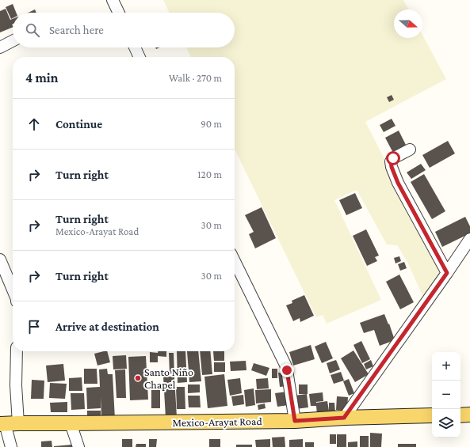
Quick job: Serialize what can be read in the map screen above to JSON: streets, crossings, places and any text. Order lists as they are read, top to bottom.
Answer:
{
  "streets": {
    "main road": ["Mexico-Arayat Road"]
  },
  "places": ["Santo Niño Chapel"],
  "north": "right",
  "page": {
    "search": "Search here",
    "heading": ["4 min", "Walk · 270 m"],
    "list": [
      ["Continue", "90 m"],
      ["Turn right", "120 m"],
      ["Turn right", "Mexico-Arayat Road", "30 m"],
      ["Turn right", "30 m"],
      "Arrive at destination"
    ],
    "map_buttons": ["+", "−"]
  }
}
